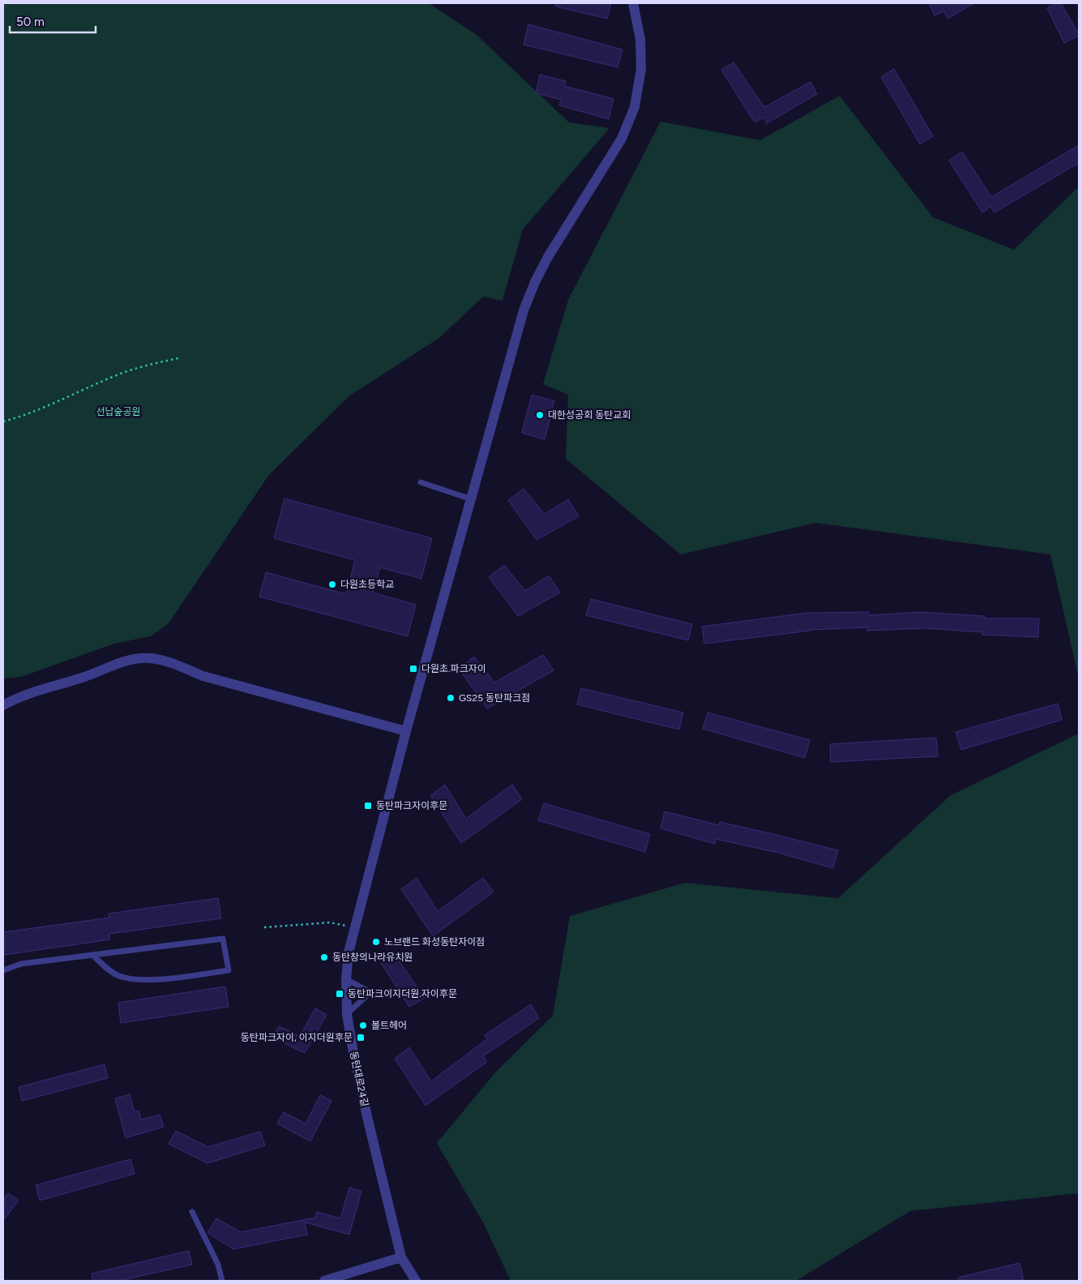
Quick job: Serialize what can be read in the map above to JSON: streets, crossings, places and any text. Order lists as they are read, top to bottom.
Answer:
{
  "streets": {
    "street": ["동탄대로24길"]
  },
  "parks": ["선납숲공원"],
  "places": {
    "other": [
      "대한성공회 동탄교회",
      "다원초등학교",
      "GS25 동탄파크점",
      "노브랜드 화성동탄자이점",
      "동탄창의나라유치원",
      "볼트헤어"
    ],
    "transit": [
      "다원초.파크자이",
      "동탄파크자이후문",
      "동탄파크이지더원.자이후문",
      "동탄파크자이, 이지더원후문"
    ]
  },
  "scale_bar": "50 m"
}
